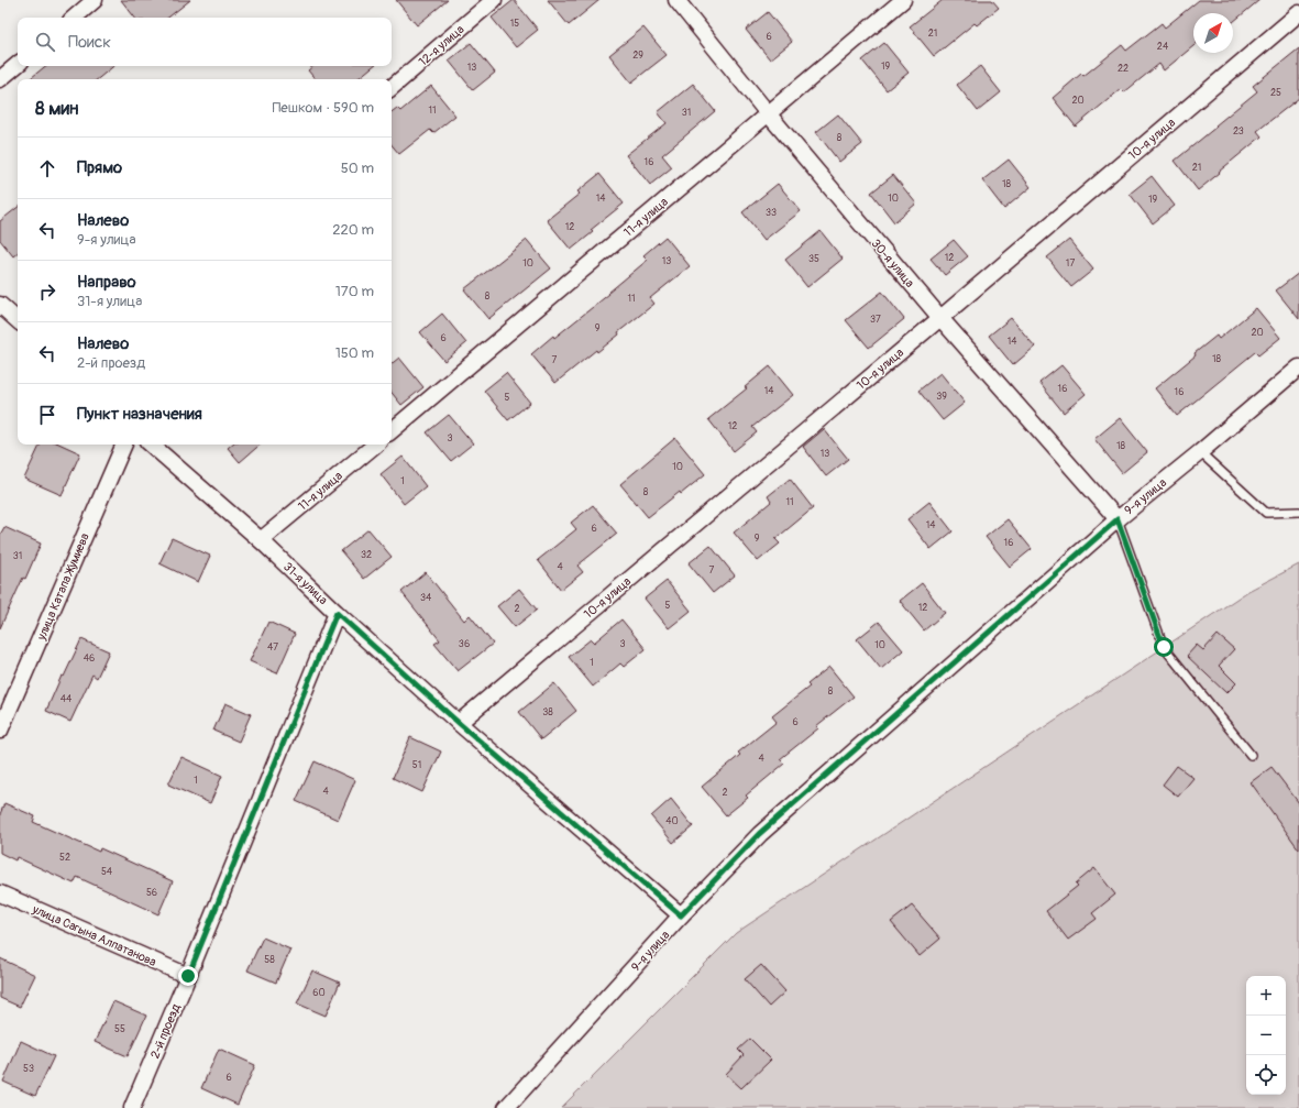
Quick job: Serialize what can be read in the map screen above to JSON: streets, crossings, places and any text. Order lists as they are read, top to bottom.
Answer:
{
  "streets": {
    "street": [
      "12-я улица",
      "10-я улица",
      "11-я улица",
      "30-я улица",
      "9-я улица",
      "31-я улица",
      "улица Катапа Жумиева",
      "улица Сагына Алпатанова",
      "2-й проезд"
    ]
  },
  "crossings": [
    ["10-я улица", "30-я улица"],
    ["10-я улица", "31-я улица"],
    ["11-я улица", "30-я улица"],
    ["11-я улица", "31-я улица"],
    ["30-я улица", "9-я улица"],
    ["9-я улица", "31-я улица"],
    ["31-я улица", "2-й проезд"],
    ["улица Сагына Алпатанова", "2-й проезд"]
  ],
  "house_numbers": [
    "15",
    "21",
    "6",
    "24",
    "29",
    "19",
    "13",
    "22",
    "25",
    "20",
    "11",
    "31",
    "23",
    "8",
    "16",
    "21",
    "18",
    "14",
    "10",
    "19",
    "33",
    "12",
    "12",
    "35",
    "13",
    "10",
    "17",
    "8",
    "11",
    "37",
    "9",
    "20",
    "6",
    "14",
    "18",
    "7",
    "16",
    "14",
    "16",
    "39",
    "5",
    "12",
    "3",
    "18",
    "13",
    "10",
    "1",
    "8",
    "11",
    "14",
    "6",
    "9",
    "16",
    "32",
    "31",
    "4",
    "7",
    "34",
    "5",
    "12",
    "2",
    "36",
    "3",
    "10",
    "47",
    "46",
    "1",
    "8",
    "44",
    "38",
    "6",
    "4",
    "51",
    "1",
    "4",
    "2",
    "40",
    "52",
    "54",
    "56",
    "58",
    "60",
    "55",
    "53",
    "6"
  ],
  "north": "top right",
  "page": {
    "search": "Поиск",
    "heading": ["8 мин", "Пешком · 590 m"],
    "list": [
      ["Прямо", "50 m"],
      ["Налево", "9-я улица", "220 m"],
      ["Направо", "31-я улица", "170 m"],
      ["Налево", "2-й проезд", "150 m"],
      "Пункт назначения"
    ],
    "map_buttons": ["+", "−"]
  }
}
